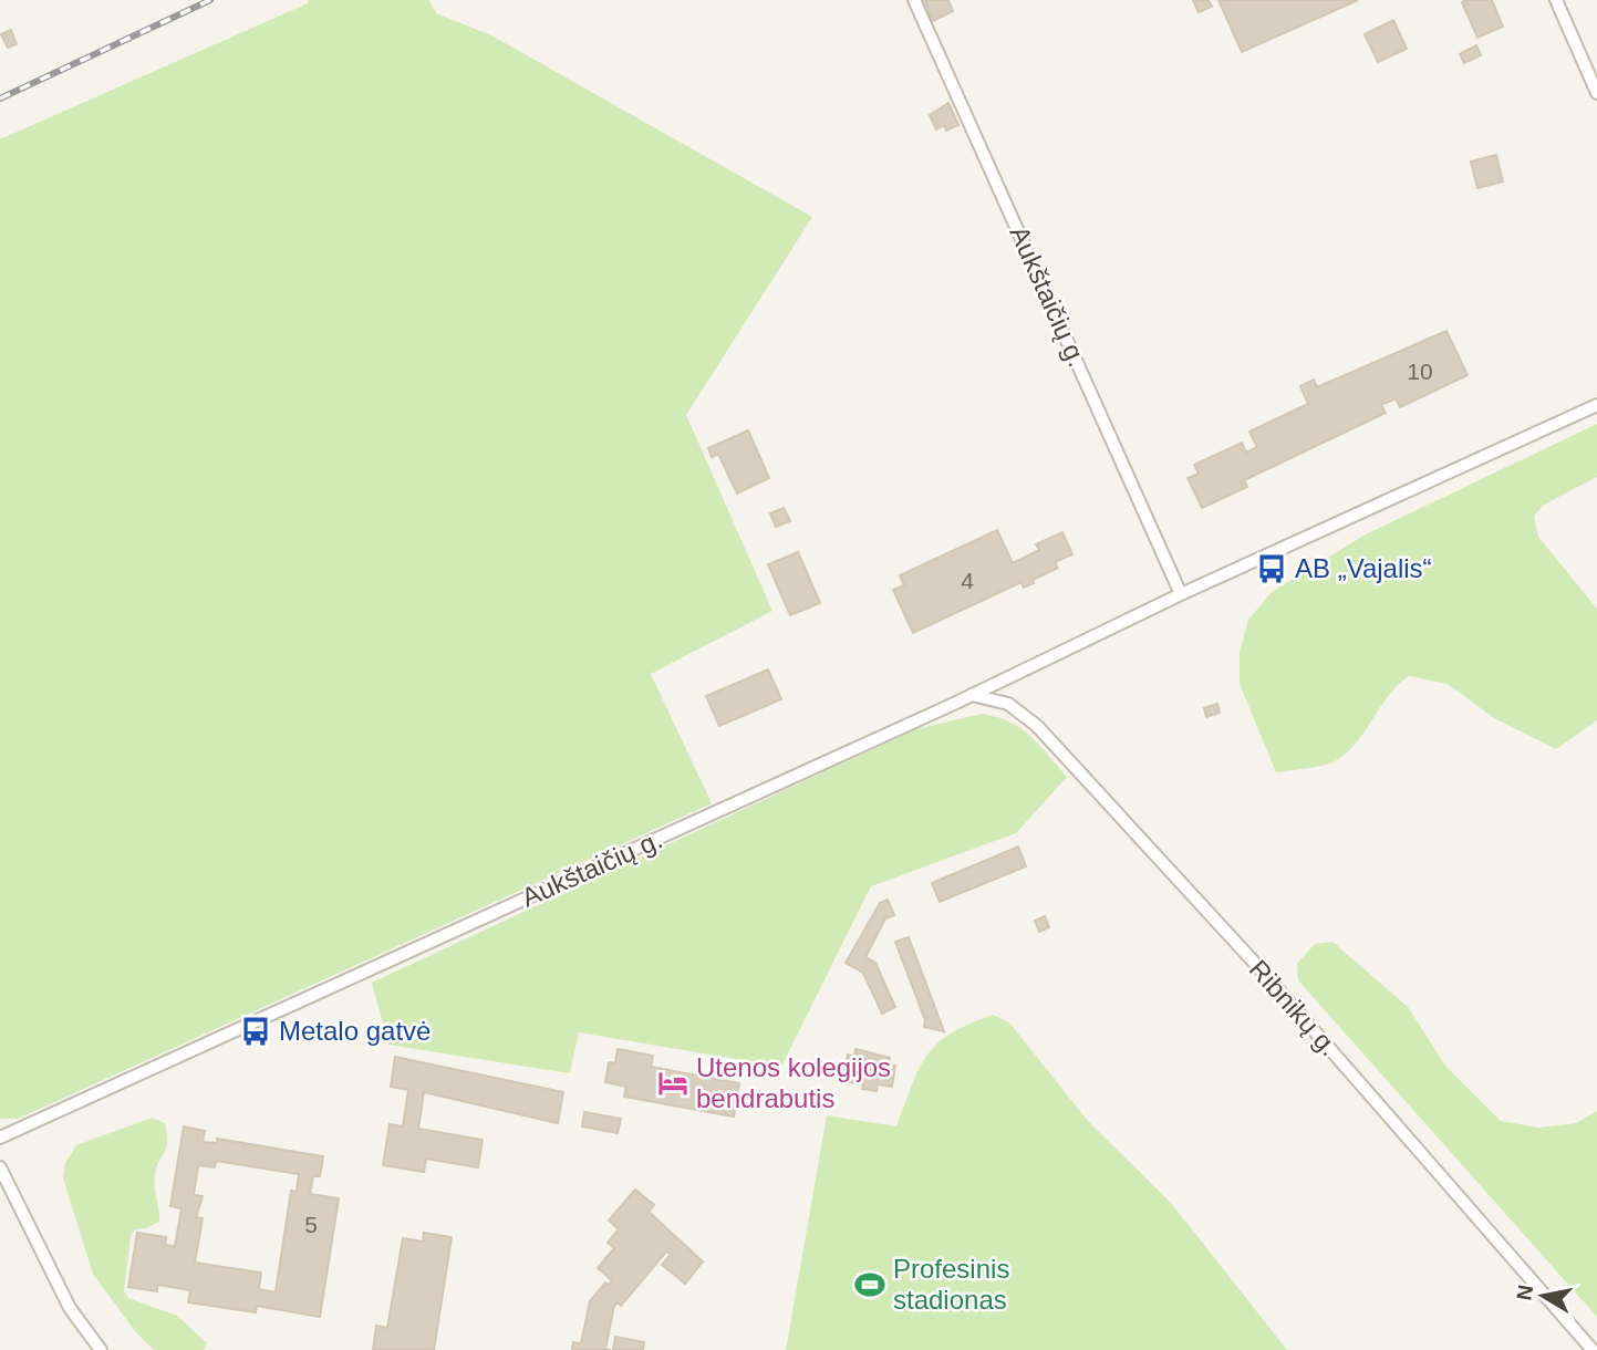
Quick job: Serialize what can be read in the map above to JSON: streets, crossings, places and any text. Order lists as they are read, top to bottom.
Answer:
{
  "streets": {
    "street": ["Aukštaičių g.", "Ribnikų g."]
  },
  "crossings": [
    ["Aukštaičių g.", "Ribnikų g."]
  ],
  "places": {
    "bus stop": ["AB „Vajalis“", "Metalo gatvė"],
    "hotel": ["Utenos kolegijos bendrabutis"],
    "sports": ["Profesinis stadionas"]
  },
  "house_numbers": ["10", "4", "5"],
  "north": "left"
}
